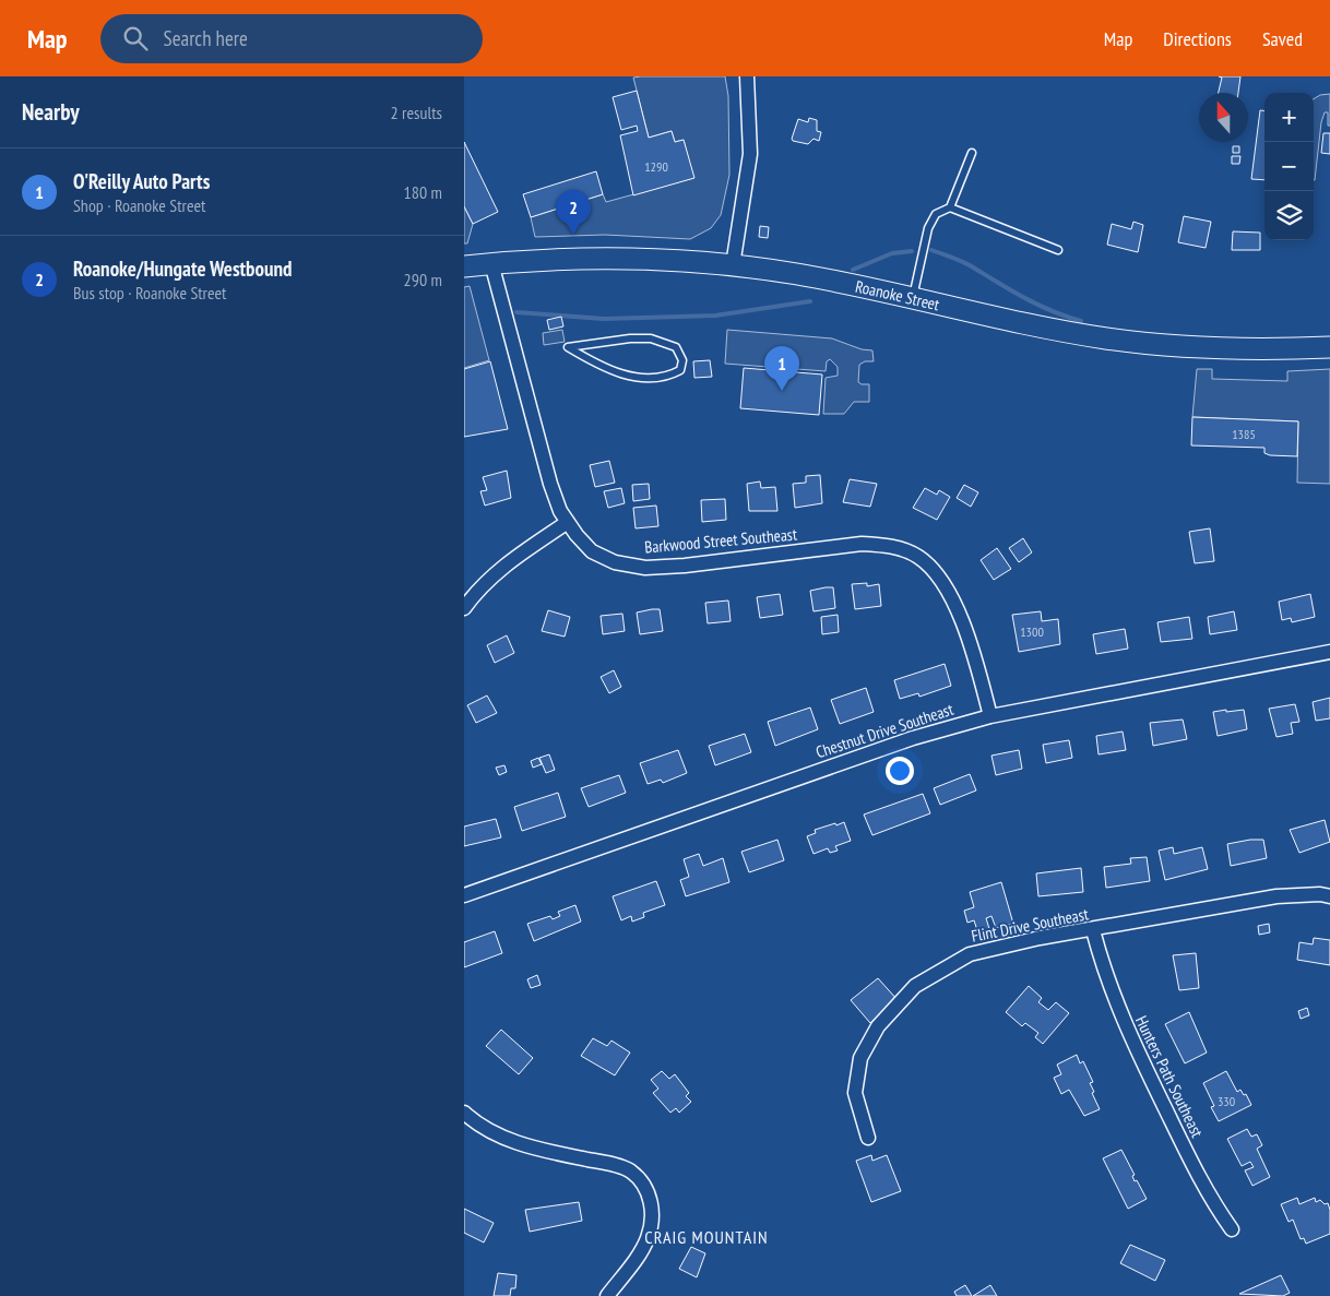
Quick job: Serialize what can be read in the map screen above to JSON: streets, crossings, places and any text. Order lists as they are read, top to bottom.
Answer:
{
  "streets": {
    "main road": ["Roanoke Street"],
    "street": [
      "Barkwood Street Southeast",
      "Chestnut Drive Southeast",
      "Flint Drive Southeast",
      "Hunters Path Southeast"
    ]
  },
  "crossings": [
    ["Roanoke Street", "Barkwood Street Southeast"],
    ["Barkwood Street Southeast", "Chestnut Drive Southeast"],
    ["Flint Drive Southeast", "Hunters Path Southeast"]
  ],
  "districts": ["CRAIG MOUNTAIN"],
  "house_numbers": [
    "1290",
    "1385",
    "1300",
    "330"
  ],
  "north": "top",
  "page": {
    "header": "Map",
    "search": "Search here",
    "nav": ["Map", "Directions", "Saved"],
    "heading": ["Nearby", "2 results"],
    "map_buttons": ["+", "−"],
    "list": [
      {
        "mark": "1",
        "name": "O'Reilly Auto Parts",
        "note": "Shop · Roanoke Street",
        "value": "180 m"
      },
      {
        "mark": "2",
        "name": "Roanoke/Hungate Westbound",
        "note": "Bus stop · Roanoke Street",
        "value": "290 m"
      }
    ],
    "pins": ["2", "1"]
  }
}
